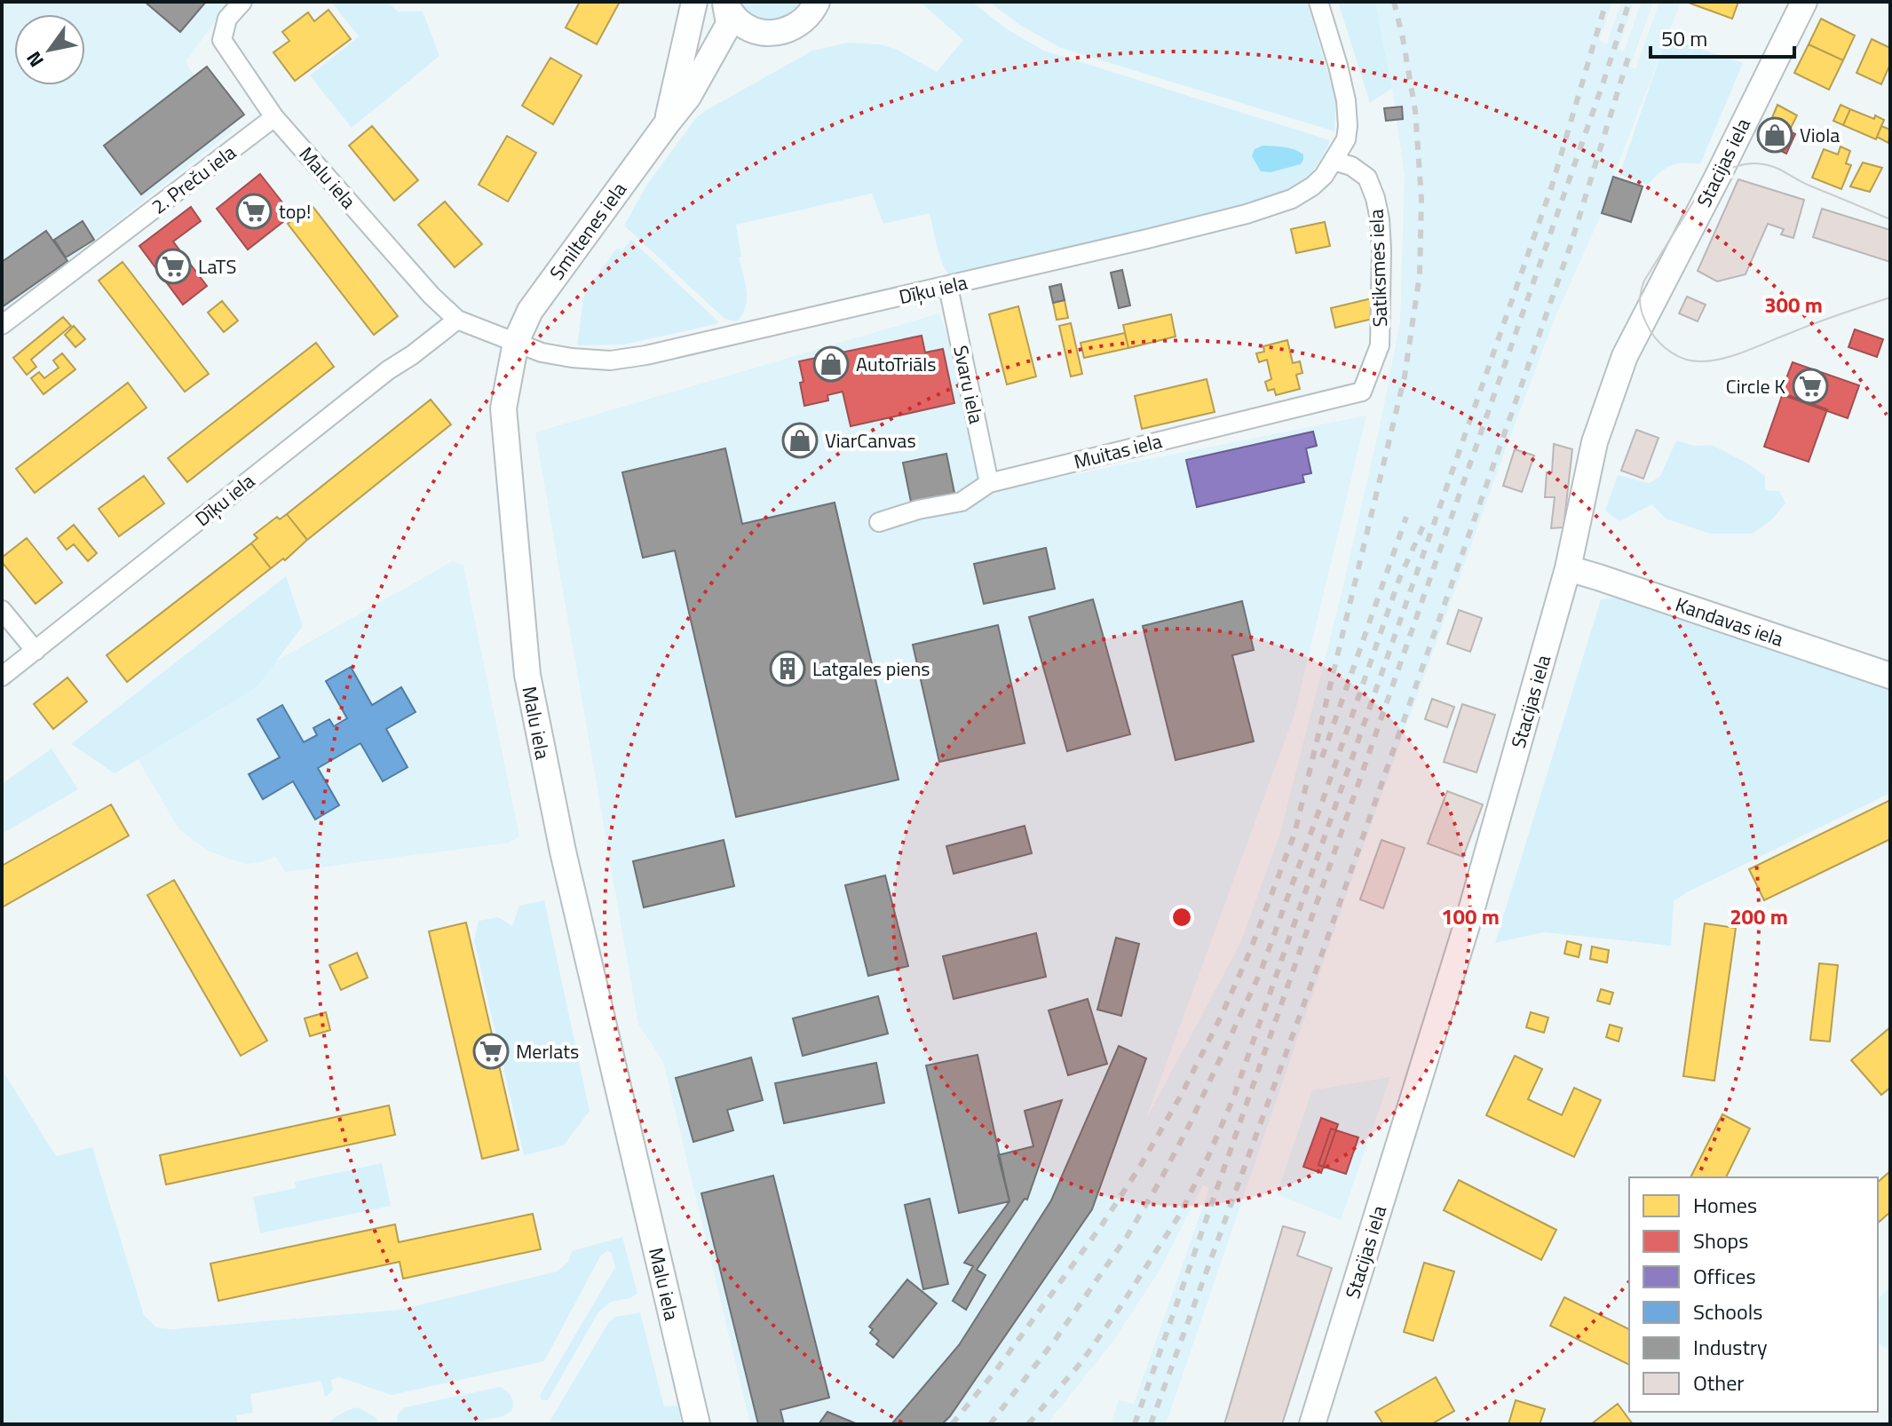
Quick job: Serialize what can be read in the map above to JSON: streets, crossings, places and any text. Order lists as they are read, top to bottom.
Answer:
{
  "streets": {
    "street": [
      "Stacijas iela",
      "Malu iela",
      "2. Preču iela",
      "Smiltenes iela",
      "Satiksmes iela",
      "Dīķu iela",
      "Svaru iela",
      "Muitas iela",
      "Kandavas iela"
    ]
  },
  "crossings": [
    ["Stacijas iela", "Kandavas iela"],
    ["Malu iela", "2. Preču iela"],
    ["Malu iela", "Smiltenes iela"],
    ["Malu iela", "Dīķu iela"],
    ["Smiltenes iela", "Dīķu iela"],
    ["Satiksmes iela", "Dīķu iela"],
    ["Satiksmes iela", "Muitas iela"],
    ["Dīķu iela", "Svaru iela"],
    ["Svaru iela", "Muitas iela"]
  ],
  "places": {
    "shop": ["Viola", "AutoTriāls", "ViarCanvas"],
    "supermarket": [
      "top!",
      "LaTS",
      "Circle K",
      "Merlats"
    ],
    "building": ["Latgales piens"]
  },
  "legend": [
    "Homes",
    "Shops",
    "Offices",
    "Schools",
    "Industry",
    "Other"
  ],
  "scale_bar": "50 m",
  "north": "bottom left",
  "rings": ["300 m", "100 m", "200 m"]
}
